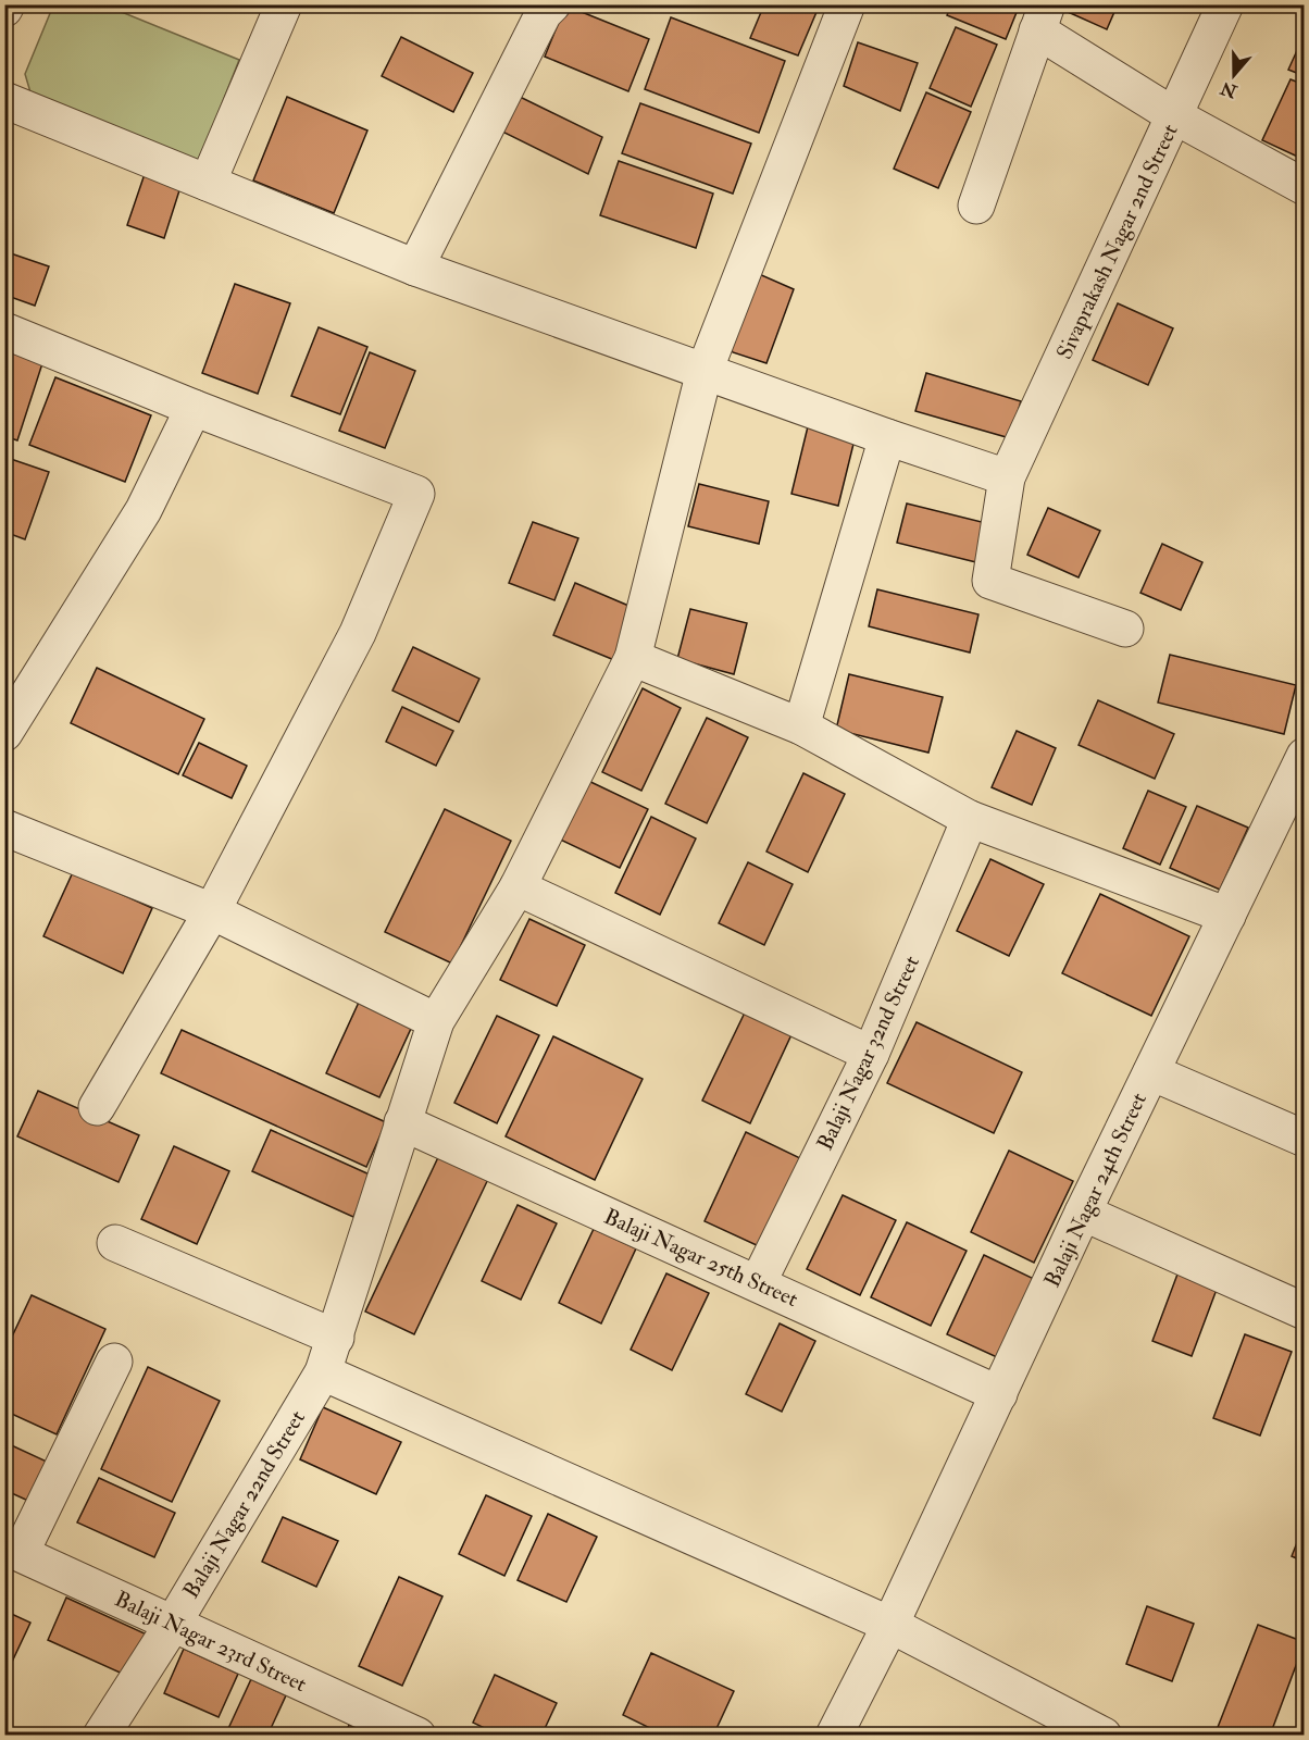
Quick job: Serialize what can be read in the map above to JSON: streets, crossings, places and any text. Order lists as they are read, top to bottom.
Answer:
{
  "streets": {
    "street": [
      "Sivaprakash Nagar 2nd Street",
      "Balaji Nagar 32nd Street",
      "Balaji Nagar 24th Street",
      "Balaji Nagar 25th Street",
      "Balaji Nagar 22nd Street",
      "Balaji Nagar 23rd Street"
    ]
  },
  "crossings": [
    ["Balaji Nagar 32nd Street", "Balaji Nagar 25th Street"],
    ["Balaji Nagar 24th Street", "Balaji Nagar 25th Street"],
    ["Balaji Nagar 25th Street", "Balaji Nagar 22nd Street"],
    ["Balaji Nagar 22nd Street", "Balaji Nagar 23rd Street"]
  ],
  "north": "bottom"
}
